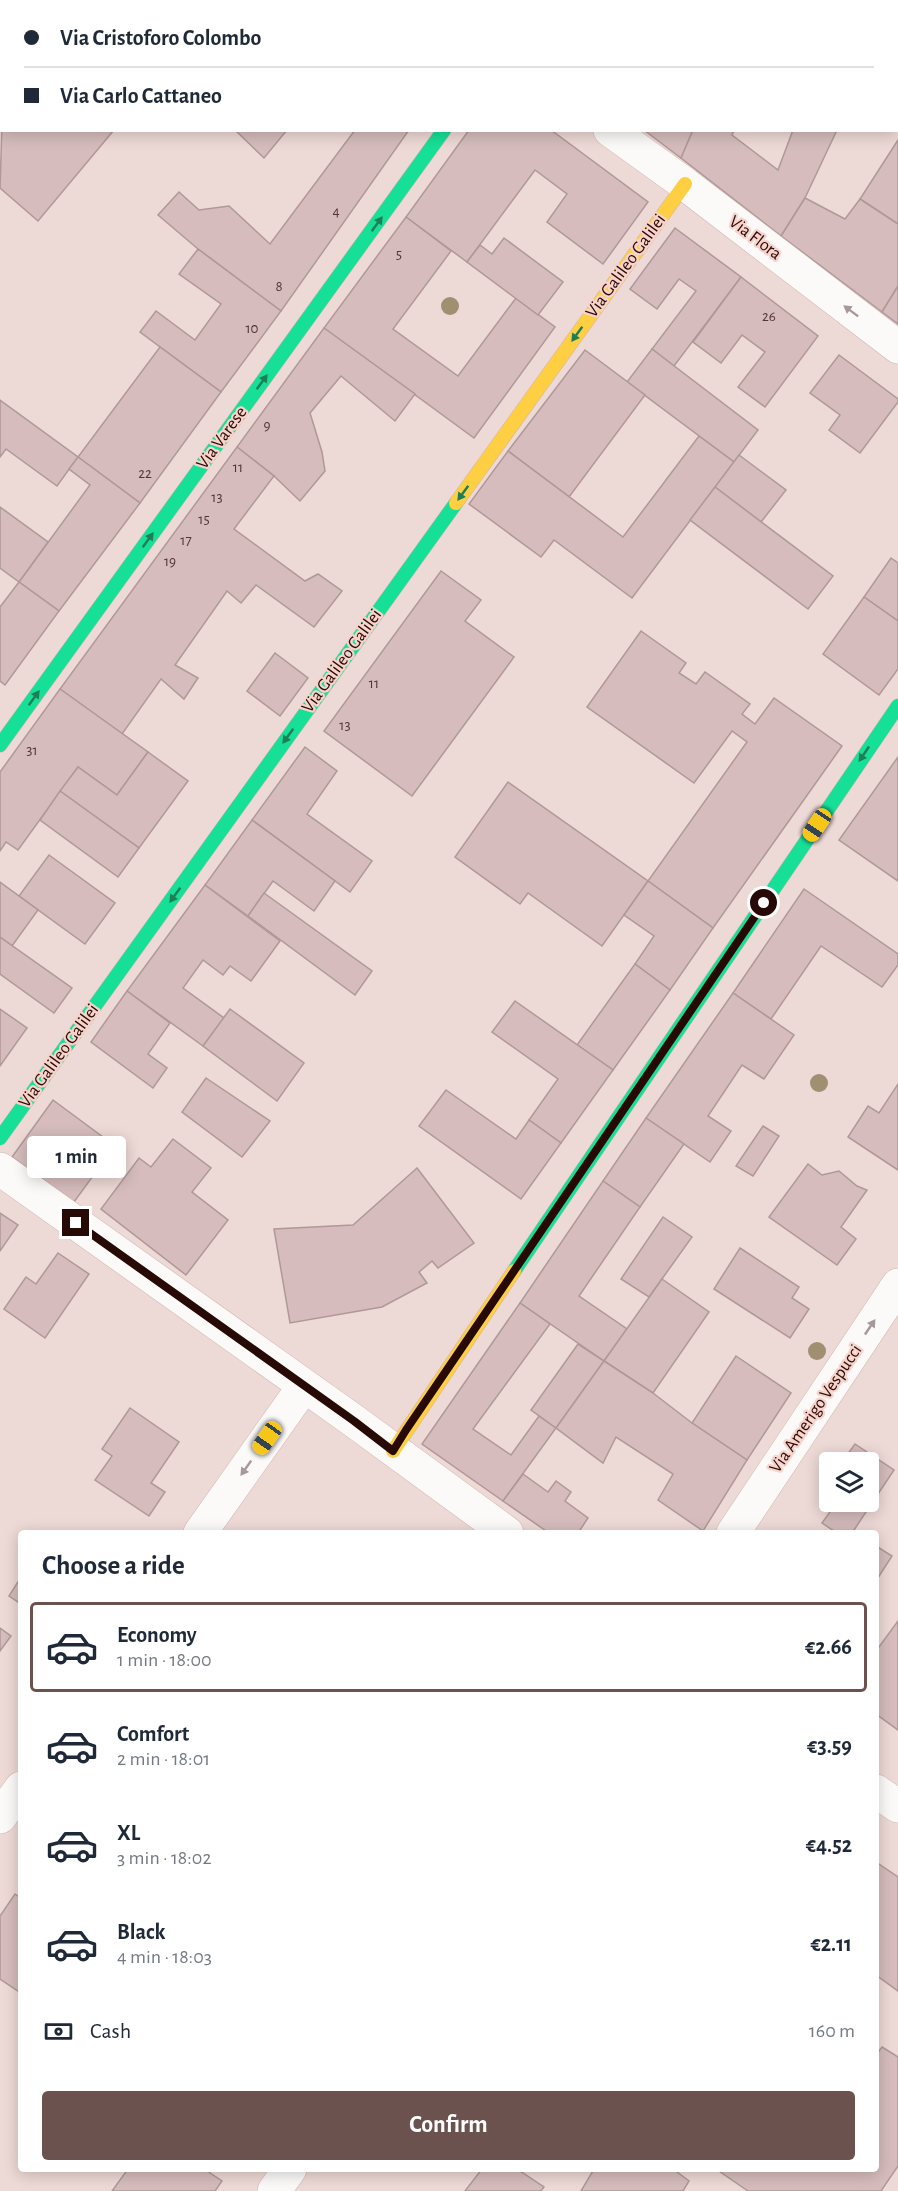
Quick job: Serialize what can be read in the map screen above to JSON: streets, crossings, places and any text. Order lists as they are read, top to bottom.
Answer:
{
  "streets": {
    "street": [
      "Via Flora",
      "Via Galileo Galilei",
      "Via Varese",
      "Via Amerigo Vespucci"
    ]
  },
  "crossings": [
    ["Via Flora", "Via Galileo Galilei"]
  ],
  "one_way": [
    "Via Flora",
    "Via Galileo Galilei",
    "Via Varese",
    "Via Amerigo Vespucci"
  ],
  "house_numbers": [
    "4",
    "5",
    "8",
    "26",
    "10",
    "9",
    "11",
    "22",
    "13",
    "15",
    "17",
    "19",
    "11",
    "13",
    "31"
  ],
  "page": {
    "banner": ["Via Cristoforo Colombo", "Via Carlo Cattaneo"],
    "bubble": "1 min",
    "heading": "Choose a ride",
    "list": [
      {
        "name": "Economy",
        "note": "1 min · 18:00",
        "value": "€2.66"
      },
      {
        "name": "Comfort",
        "note": "2 min · 18:01",
        "value": "€3.59"
      },
      {
        "name": "XL",
        "note": "3 min · 18:02",
        "value": "€4.52"
      },
      {
        "name": "Black",
        "note": "4 min · 18:03",
        "value": "€2.11"
      }
    ],
    "pay": ["Cash", "160 m"],
    "buttons": "Confirm"
  }
}
